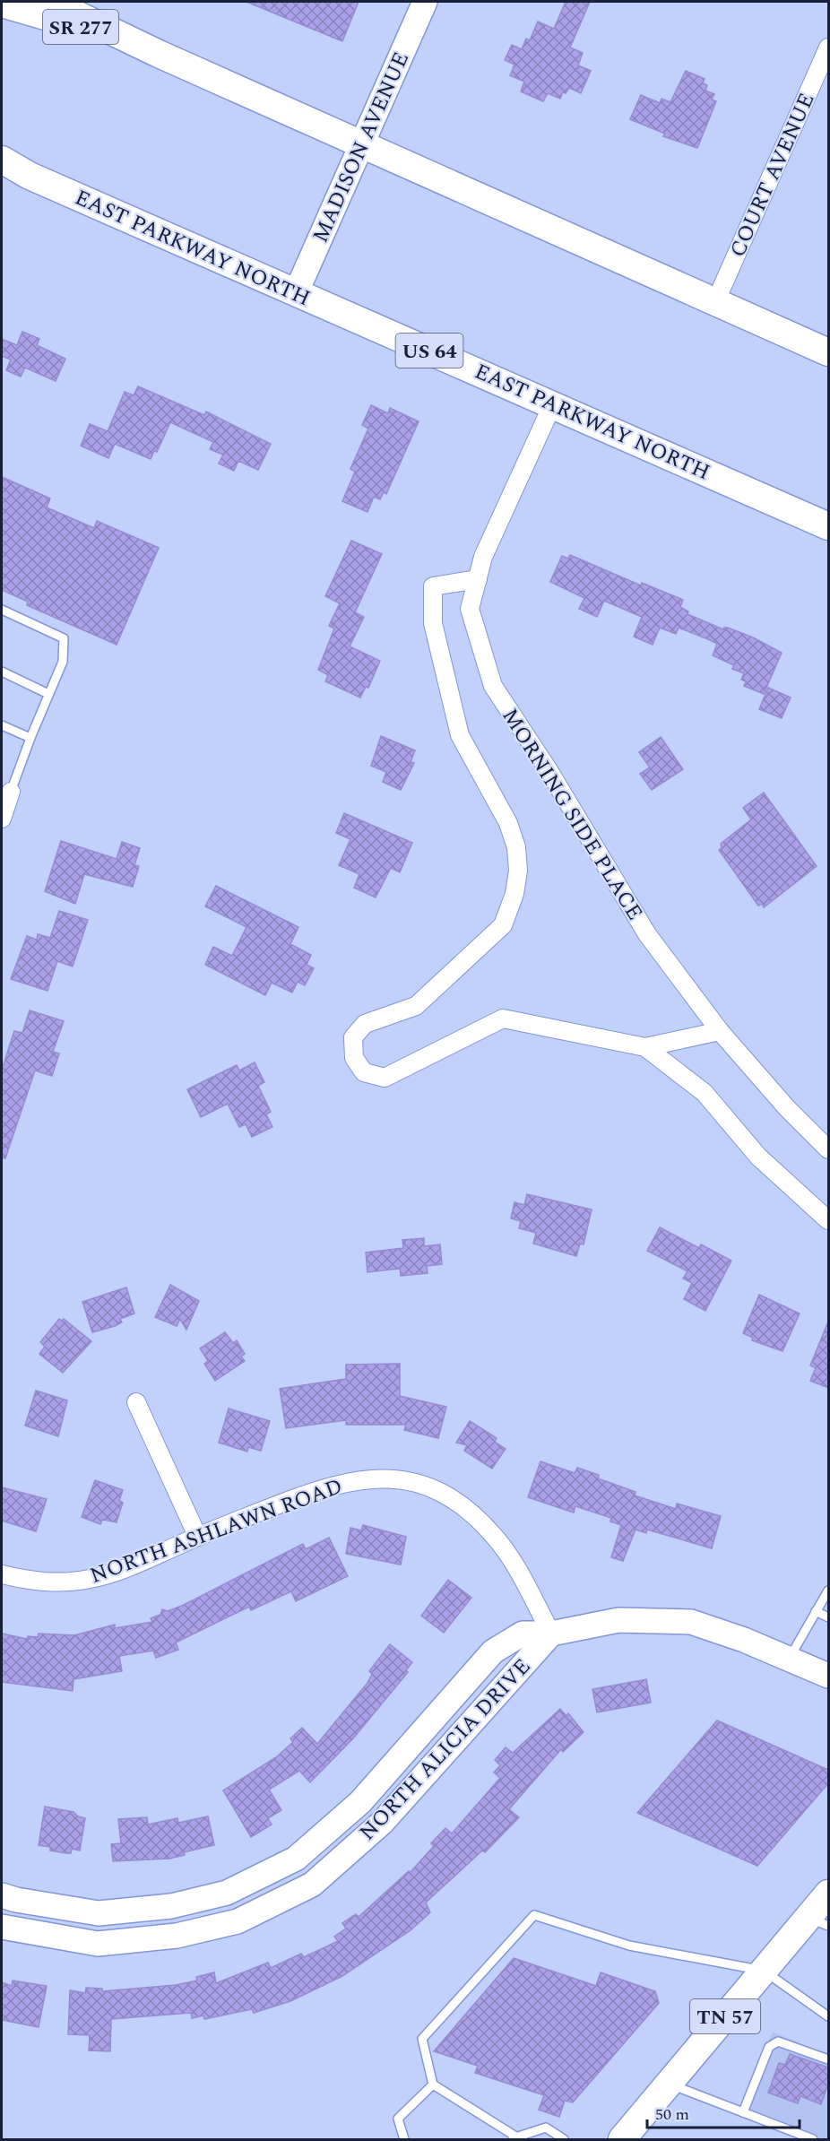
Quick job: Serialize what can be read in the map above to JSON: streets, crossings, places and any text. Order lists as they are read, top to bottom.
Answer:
{
  "streets": {
    "main road": [
      "SR 277",
      "MADISON AVENUE",
      "EAST PARKWAY NORTH",
      "US 64",
      "NORTH ALICIA DRIVE",
      "TN 57"
    ],
    "street": ["COURT AVENUE", "MORNING SIDE PLACE", "NORTH ASHLAWN ROAD"]
  },
  "crossings": [
    ["MADISON AVENUE", "EAST PARKWAY NORTH"],
    ["EAST PARKWAY NORTH", "US 64"],
    ["EAST PARKWAY NORTH", "MORNING SIDE PLACE"],
    ["NORTH ASHLAWN ROAD", "NORTH ALICIA DRIVE"]
  ],
  "scale_bar": "50 m"
}
